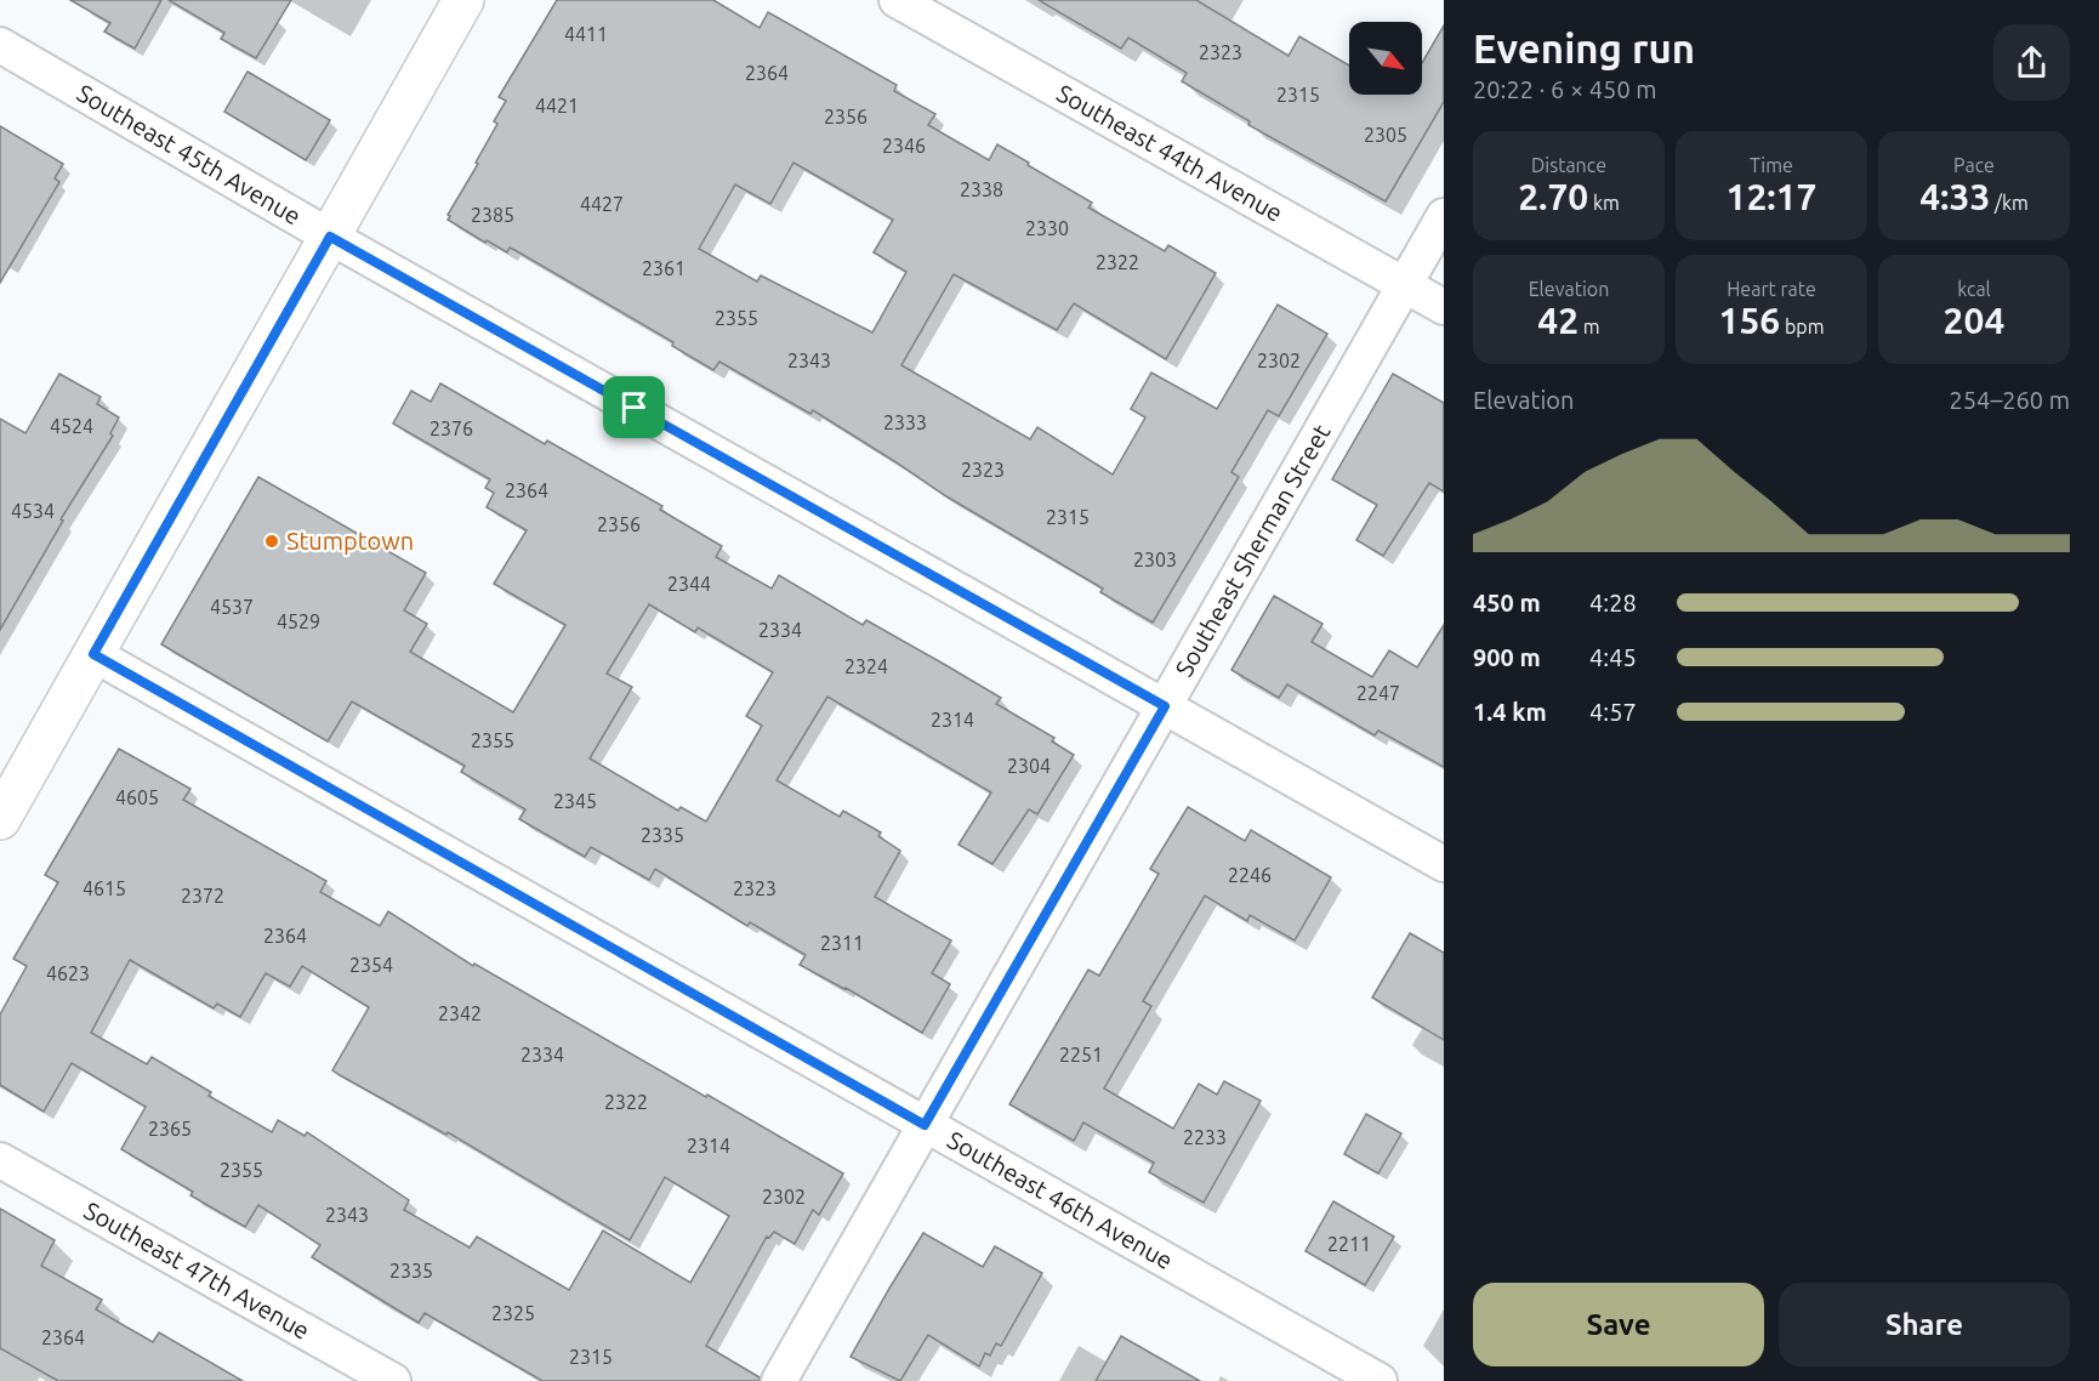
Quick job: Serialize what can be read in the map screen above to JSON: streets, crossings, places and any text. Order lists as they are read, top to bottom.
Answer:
{
  "streets": {
    "street": [
      "Southeast 45th Avenue",
      "Southeast 44th Avenue",
      "Southeast Sherman Street",
      "Southeast 46th Avenue",
      "Southeast 47th Avenue"
    ]
  },
  "crossings": [
    ["Southeast 45th Avenue", "Southeast Sherman Street"],
    ["Southeast 44th Avenue", "Southeast Sherman Street"],
    ["Southeast Sherman Street", "Southeast 46th Avenue"]
  ],
  "places": ["Stumptown"],
  "house_numbers": [
    "4411",
    "2323",
    "2364",
    "2315",
    "4421",
    "2356",
    "2305",
    "2346",
    "2338",
    "4427",
    "2385",
    "2330",
    "2322",
    "2361",
    "2355",
    "2343",
    "2302",
    "2333",
    "4524",
    "2376",
    "2323",
    "2364",
    "4534",
    "2315",
    "2356",
    "2303",
    "2344",
    "4537",
    "4529",
    "2334",
    "2324",
    "2247",
    "2314",
    "2355",
    "2304",
    "4605",
    "2345",
    "2335",
    "2246",
    "4615",
    "2323",
    "2372",
    "2364",
    "2311",
    "2354",
    "4623",
    "2342",
    "2334",
    "2251",
    "2322",
    "2365",
    "2233",
    "2314",
    "2355",
    "2302",
    "2343",
    "2211",
    "2335",
    "2325",
    "2364",
    "2315"
  ],
  "north": "bottom right",
  "page": {
    "heading": ["Evening run", "20:22 · 6 × 450 m"],
    "stats": [
      ["Distance", "2.70 km"],
      ["Time", "12:17"],
      ["Pace", "4:33 /km"],
      ["Elevation", "42 m"],
      ["Heart rate", "156 bpm"],
      ["kcal", "204"]
    ],
    "chart": ["Elevation", "254–260 m"],
    "list": [
      {
        "name": "450 m",
        "note": "4:28"
      },
      {
        "name": "900 m",
        "note": "4:45"
      },
      {
        "name": "1.4 km",
        "note": "4:57"
      }
    ],
    "buttons": ["Save", "Share"]
  }
}
